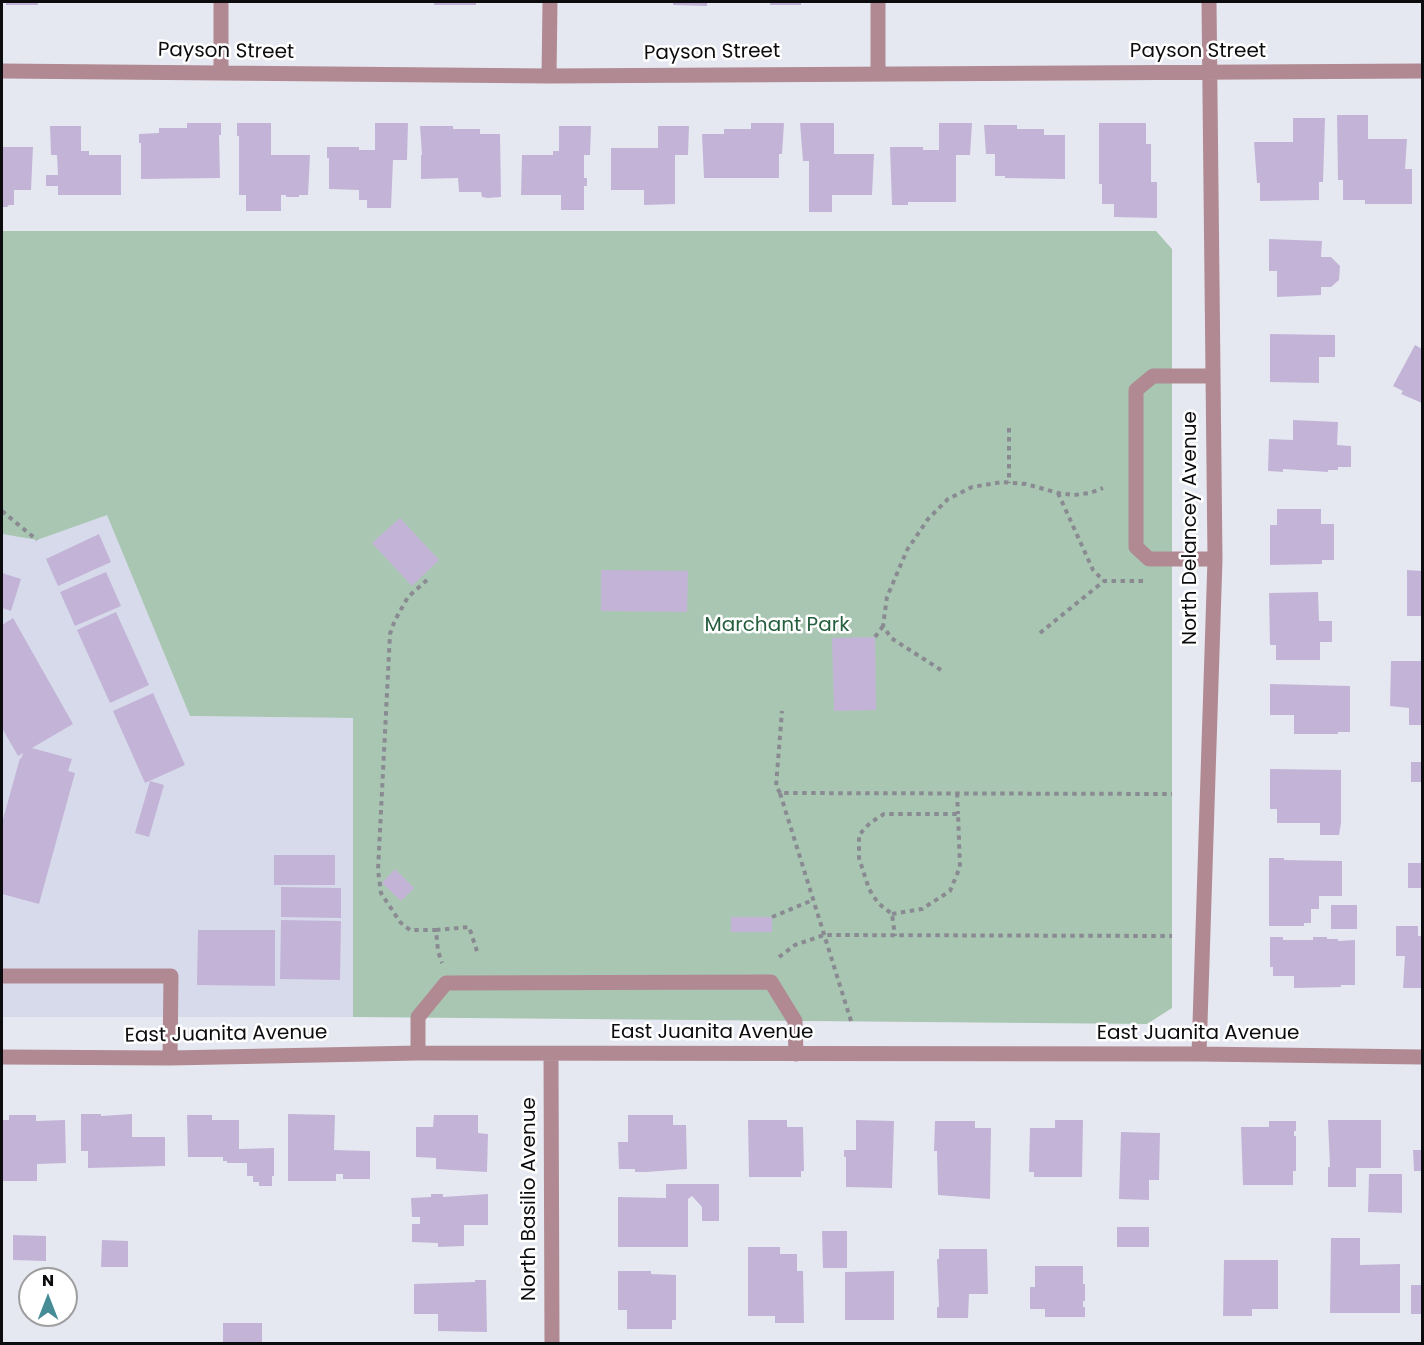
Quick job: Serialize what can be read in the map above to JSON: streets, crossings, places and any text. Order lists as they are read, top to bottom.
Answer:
{
  "streets": {
    "street": [
      "Payson Street",
      "North Delancey Avenue",
      "East Juanita Avenue",
      "North Basilio Avenue"
    ]
  },
  "crossings": [
    ["Payson Street", "North Delancey Avenue"],
    ["North Delancey Avenue", "East Juanita Avenue"],
    ["East Juanita Avenue", "North Basilio Avenue"]
  ],
  "parks": ["Marchant Park"],
  "north": "top"
}
